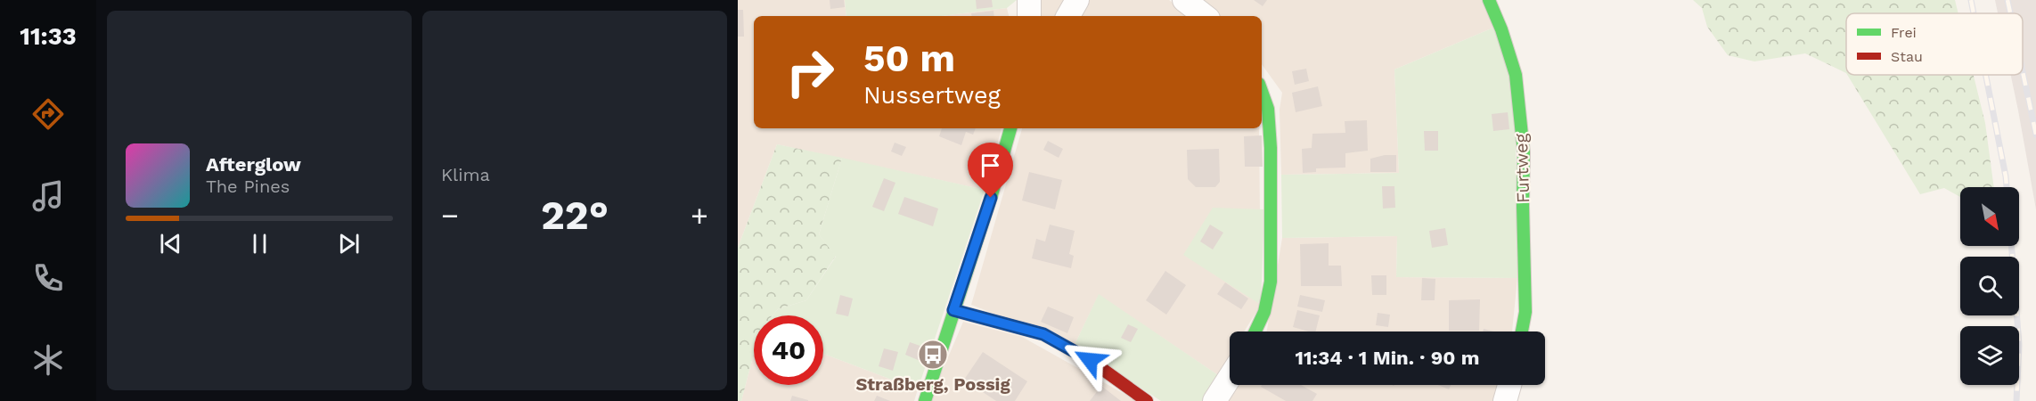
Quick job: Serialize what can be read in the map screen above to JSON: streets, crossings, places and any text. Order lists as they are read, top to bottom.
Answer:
{
  "streets": {
    "street": ["Furtweg"]
  },
  "places": {
    "bus stop": ["Straßberg, Possig"]
  },
  "legend": ["Frei", "Stau"],
  "north": "bottom right",
  "page": {
    "tabs": "11:33",
    "tile": "Klima",
    "turn": ["50 m", "Nussertweg"],
    "song": ["Afterglow", "The Pines"],
    "heat": ["−", "22°", "+"],
    "limit": "40",
    "trip": "11:34 · 1 Min. · 90 m"
  }
}
